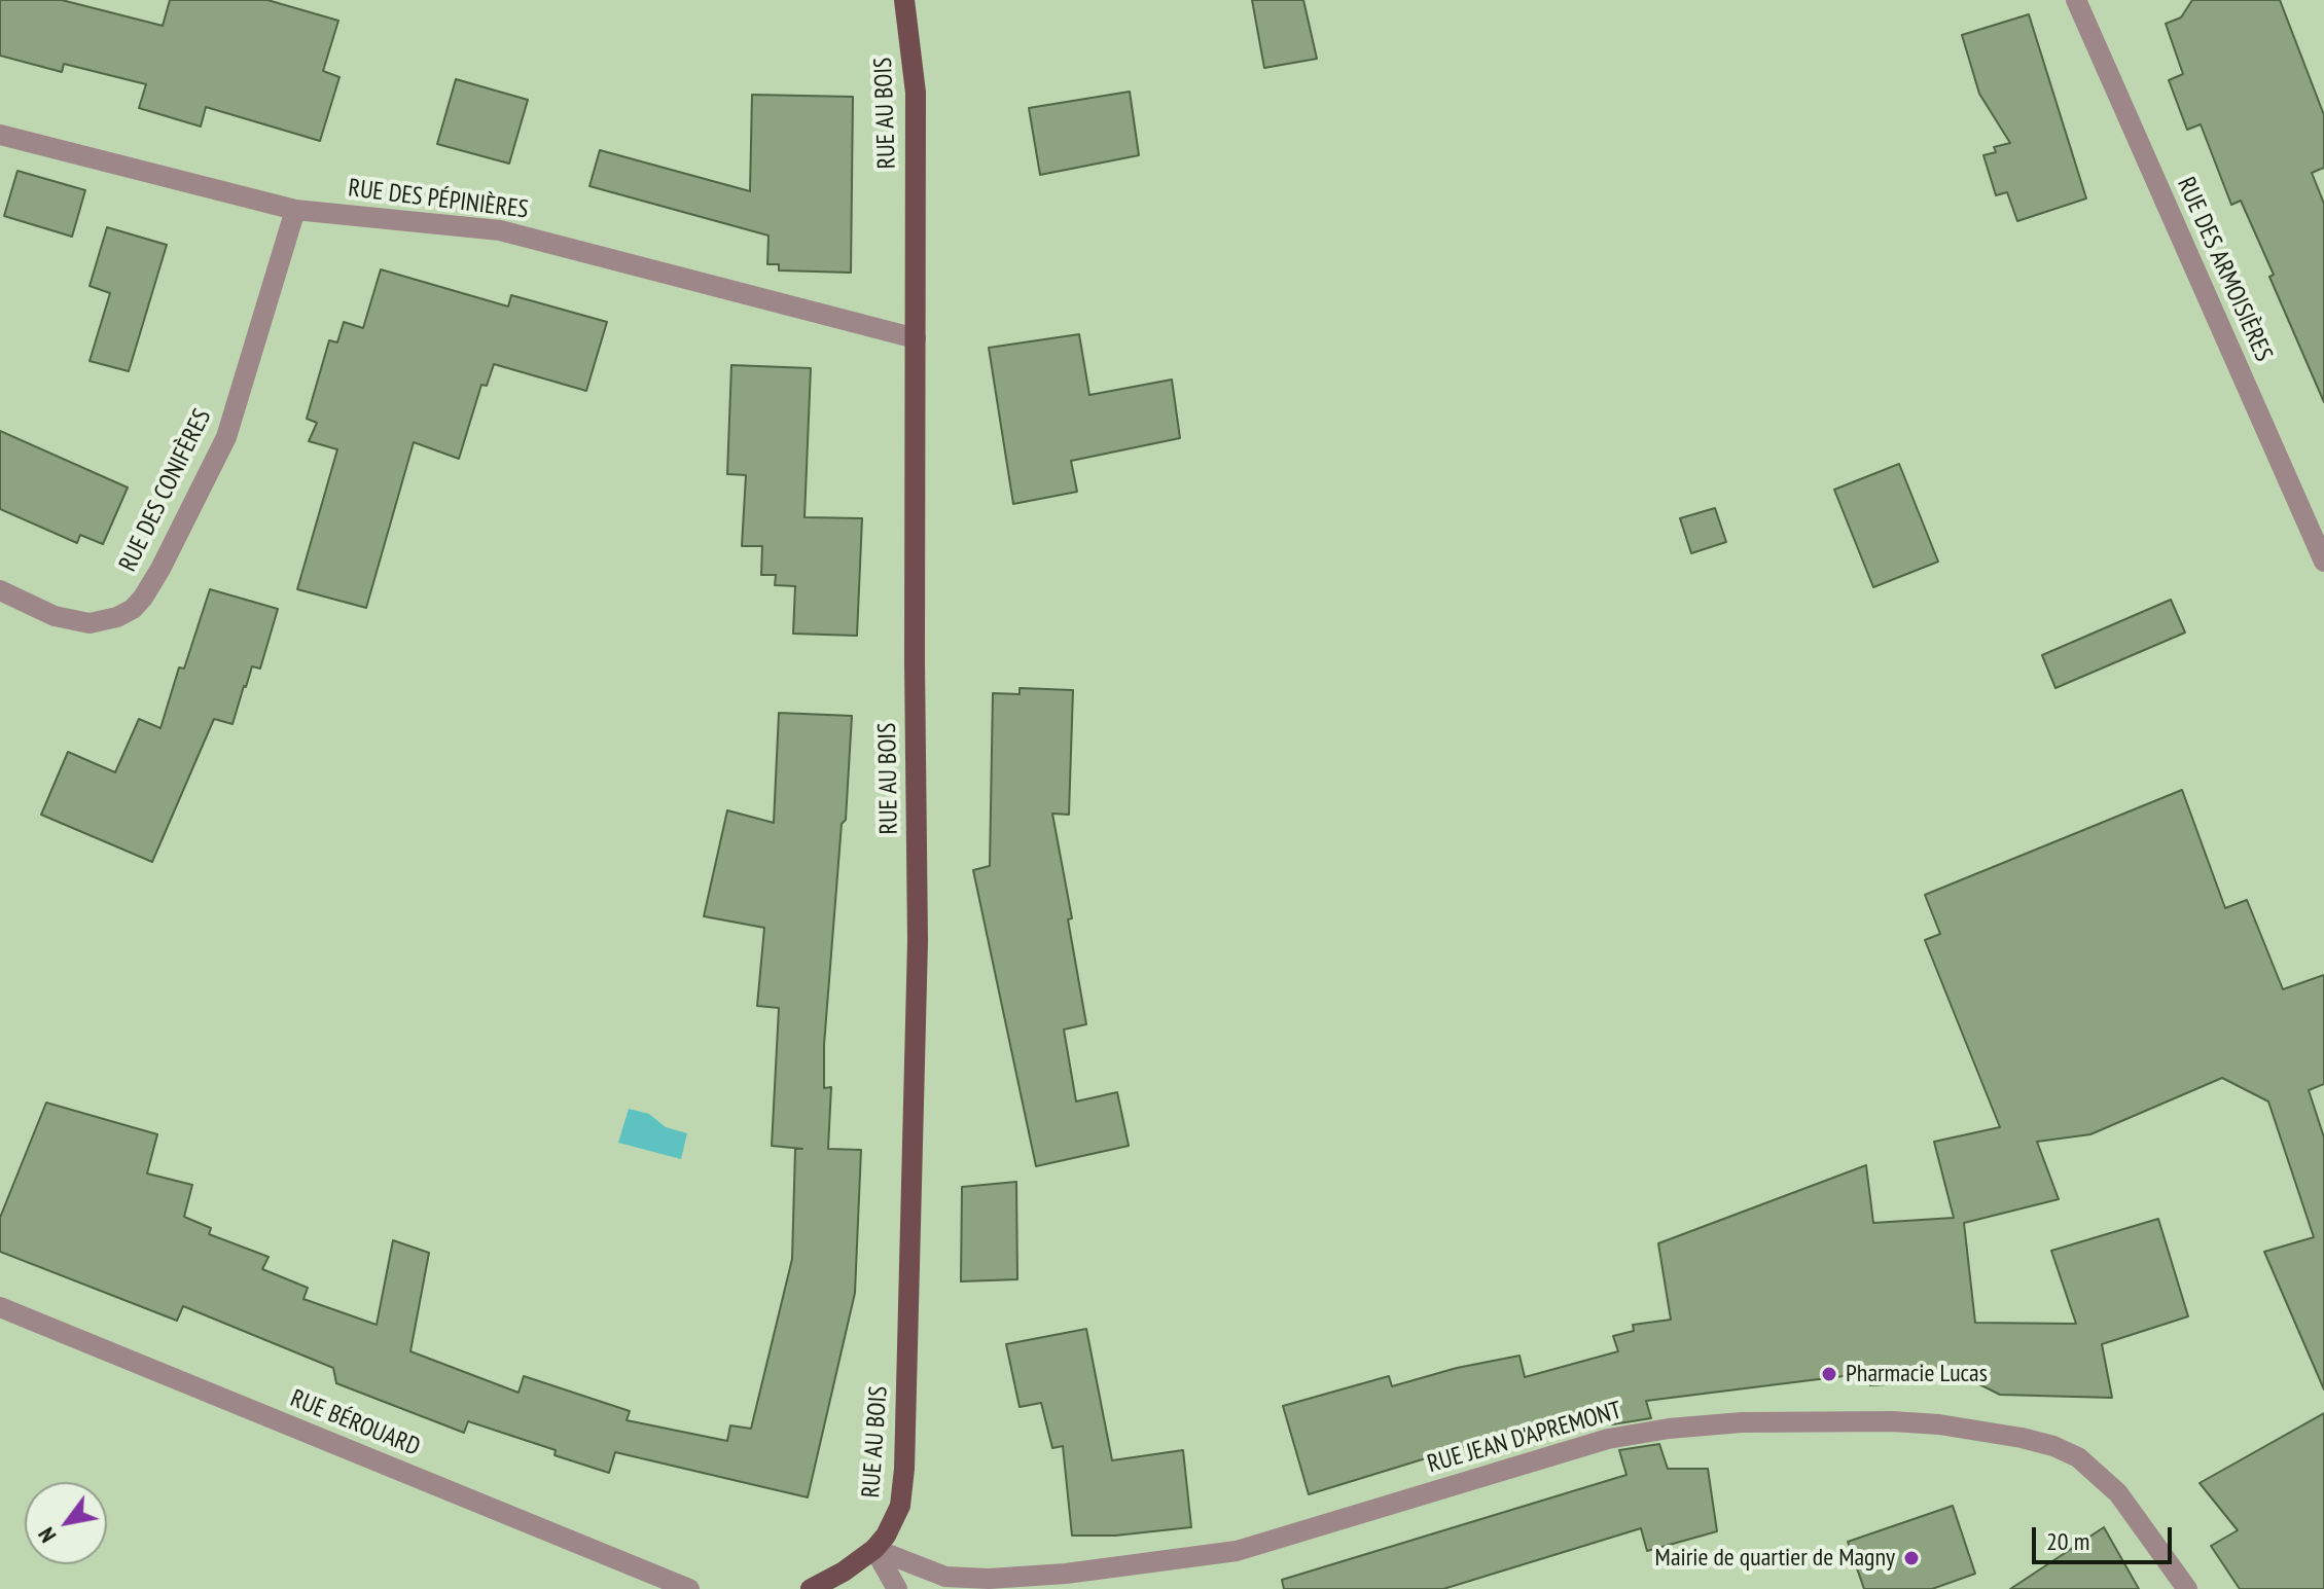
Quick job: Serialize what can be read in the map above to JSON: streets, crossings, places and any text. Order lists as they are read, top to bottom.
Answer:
{
  "streets": {
    "main road": ["RUE AU BOIS"],
    "street": [
      "RUE DES PÉPINIÈRES",
      "RUE DES ARMOISIÈRES",
      "RUE DES CONIFÈRES",
      "RUE BÉROUARD",
      "RUE JEAN D'APREMONT"
    ]
  },
  "crossings": [
    ["RUE AU BOIS", "RUE DES PÉPINIÈRES"],
    ["RUE AU BOIS", "RUE JEAN D'APREMONT"],
    ["RUE DES PÉPINIÈRES", "RUE DES CONIFÈRES"]
  ],
  "places": ["Pharmacie Lucas", "Mairie de quartier de Magny"],
  "scale_bar": "20 m",
  "north": "bottom left"
}
